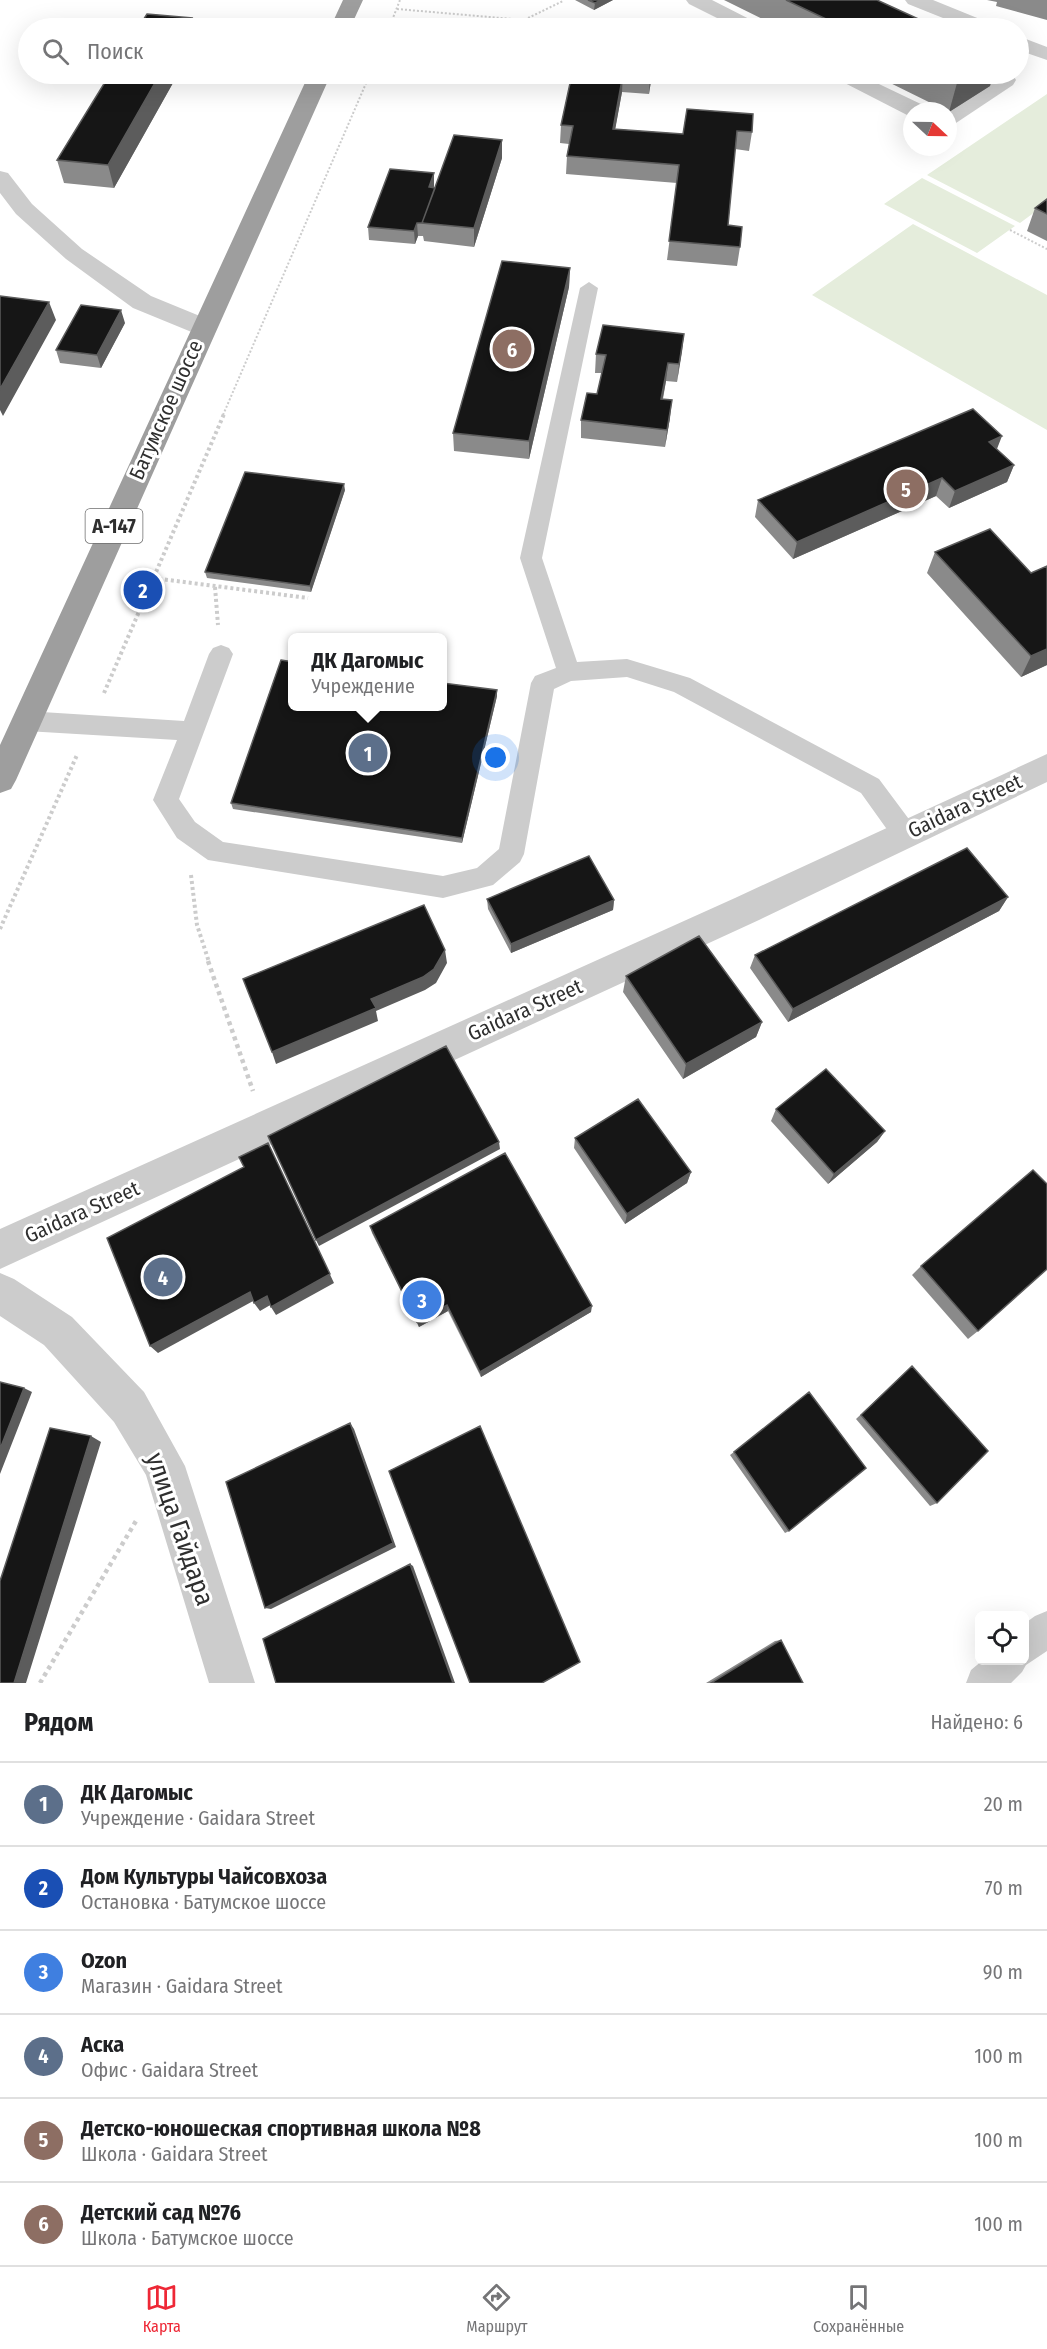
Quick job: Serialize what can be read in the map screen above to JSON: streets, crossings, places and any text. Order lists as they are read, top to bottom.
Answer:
{
  "streets": {
    "highway": ["Батумское шоссе", "А-147"],
    "street": ["Gaidara Street", "улица Гайдара"]
  },
  "north": "right",
  "page": {
    "search": "Поиск",
    "pins": [
      "6",
      "5",
      "2",
      "1",
      "4",
      "3"
    ],
    "popup": ["ДК Дагомыс", "Учреждение"],
    "heading": ["Рядом", "Найдено: 6"],
    "list": [
      {
        "mark": "1",
        "name": "ДК Дагомыс",
        "note": "Учреждение · Gaidara Street",
        "value": "20 m"
      },
      {
        "mark": "2",
        "name": "Дом Культуры Чайсовхоза",
        "note": "Остановка · Батумское шоссе",
        "value": "70 m"
      },
      {
        "mark": "3",
        "name": "Ozon",
        "note": "Магазин · Gaidara Street",
        "value": "90 m"
      },
      {
        "mark": "4",
        "name": "Аска",
        "note": "Офис · Gaidara Street",
        "value": "100 m"
      },
      {
        "mark": "5",
        "name": "Детско-юношеская спортивная школа №8",
        "note": "Школа · Gaidara Street",
        "value": "100 m"
      },
      {
        "mark": "6",
        "name": "Детский сад №76",
        "note": "Школа · Батумское шоссе",
        "value": "100 m"
      }
    ],
    "nav": ["Карта", "Маршрут", "Сохранённые"]
  }
}
